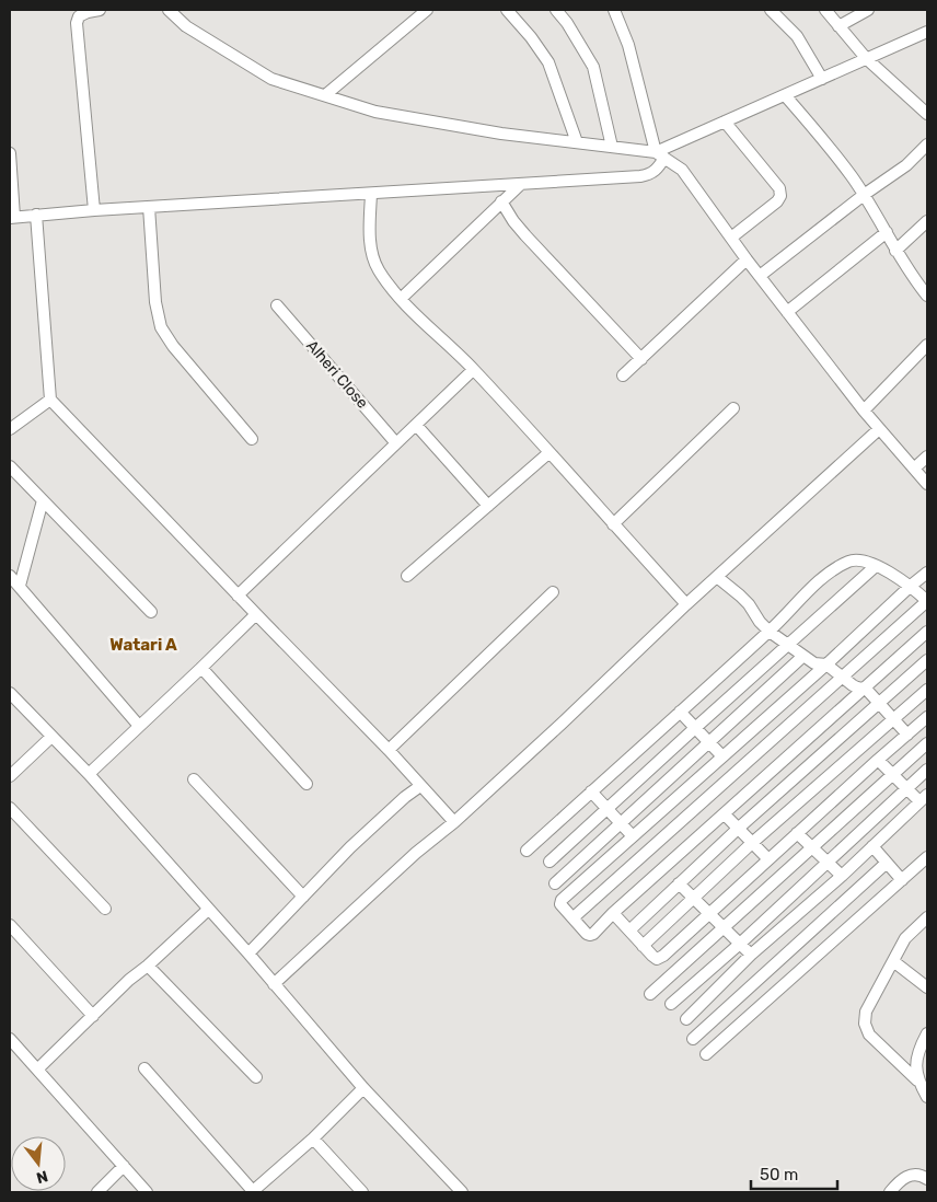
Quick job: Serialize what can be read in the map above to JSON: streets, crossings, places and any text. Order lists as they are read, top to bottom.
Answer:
{
  "streets": {
    "street": ["Alheri Close"]
  },
  "districts": ["Watari A"],
  "scale_bar": "50 m",
  "north": "bottom"
}
